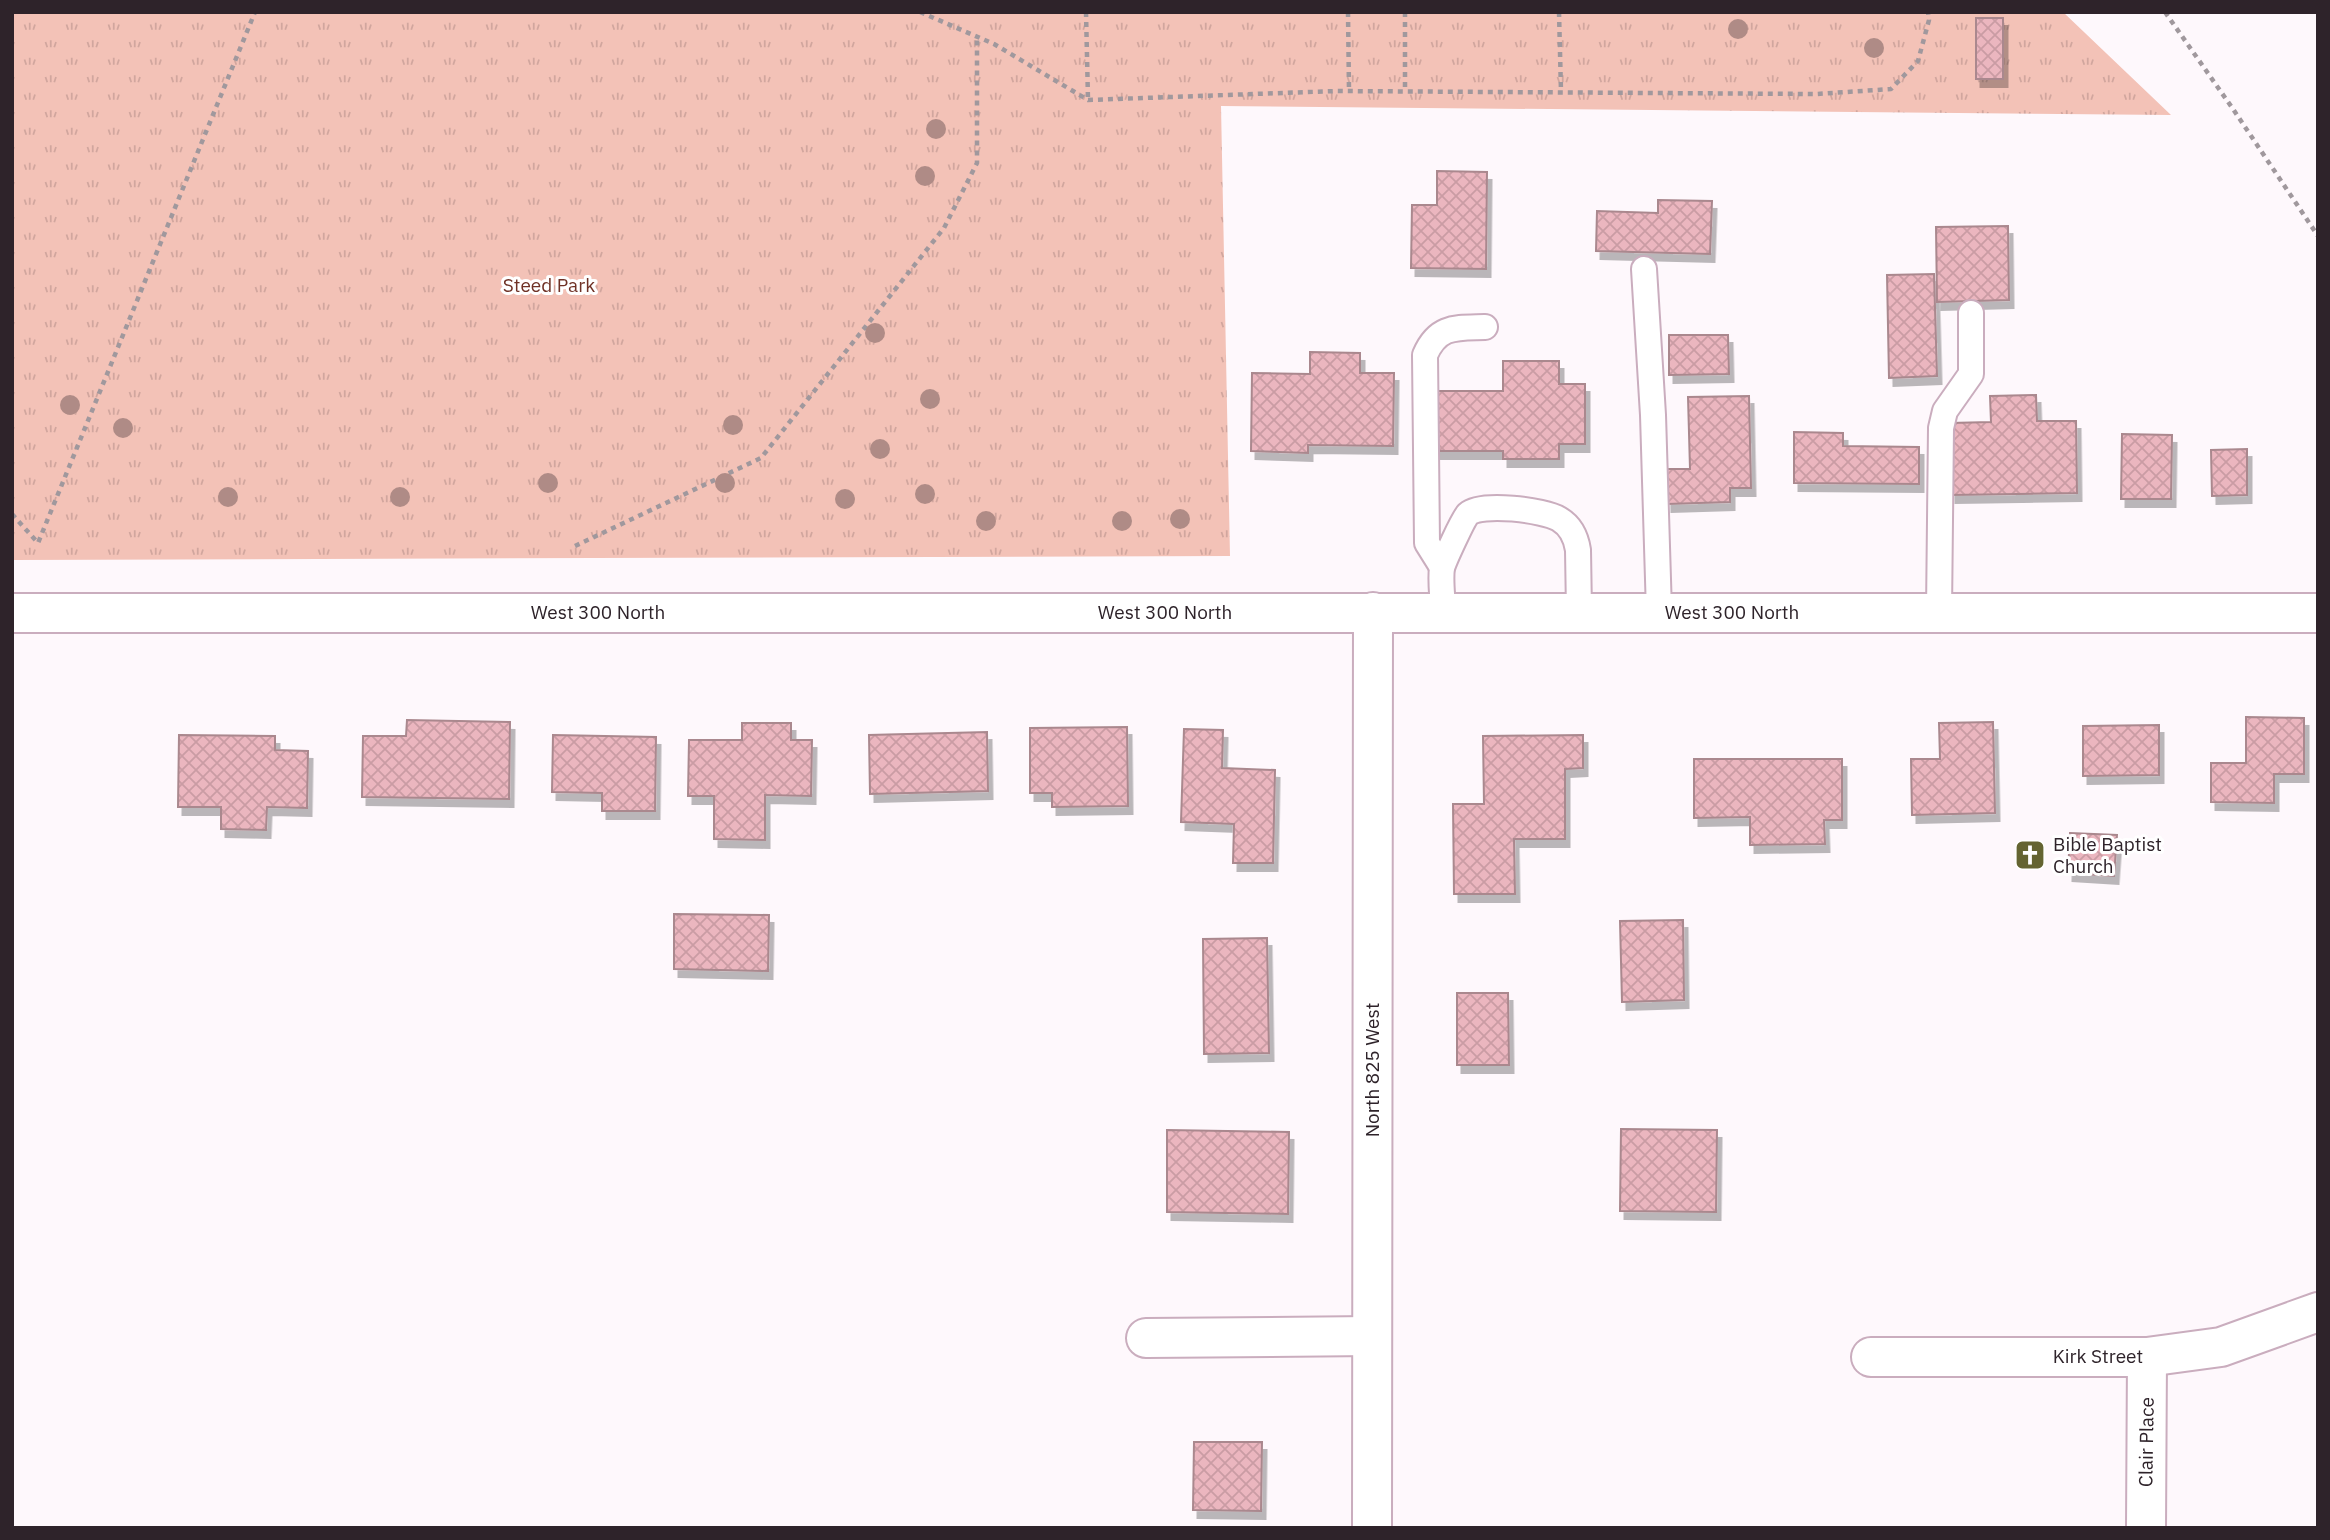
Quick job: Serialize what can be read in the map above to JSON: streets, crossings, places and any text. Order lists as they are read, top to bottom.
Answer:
{
  "streets": {
    "main road": [
      "West 300 North",
      "North 825 West",
      "Kirk Street",
      "Clair Place"
    ]
  },
  "crossings": [
    ["West 300 North", "North 825 West"],
    ["Kirk Street", "Clair Place"]
  ],
  "parks": ["Steed Park"],
  "places": {
    "church": ["Bible Baptist Church"]
  }
}
